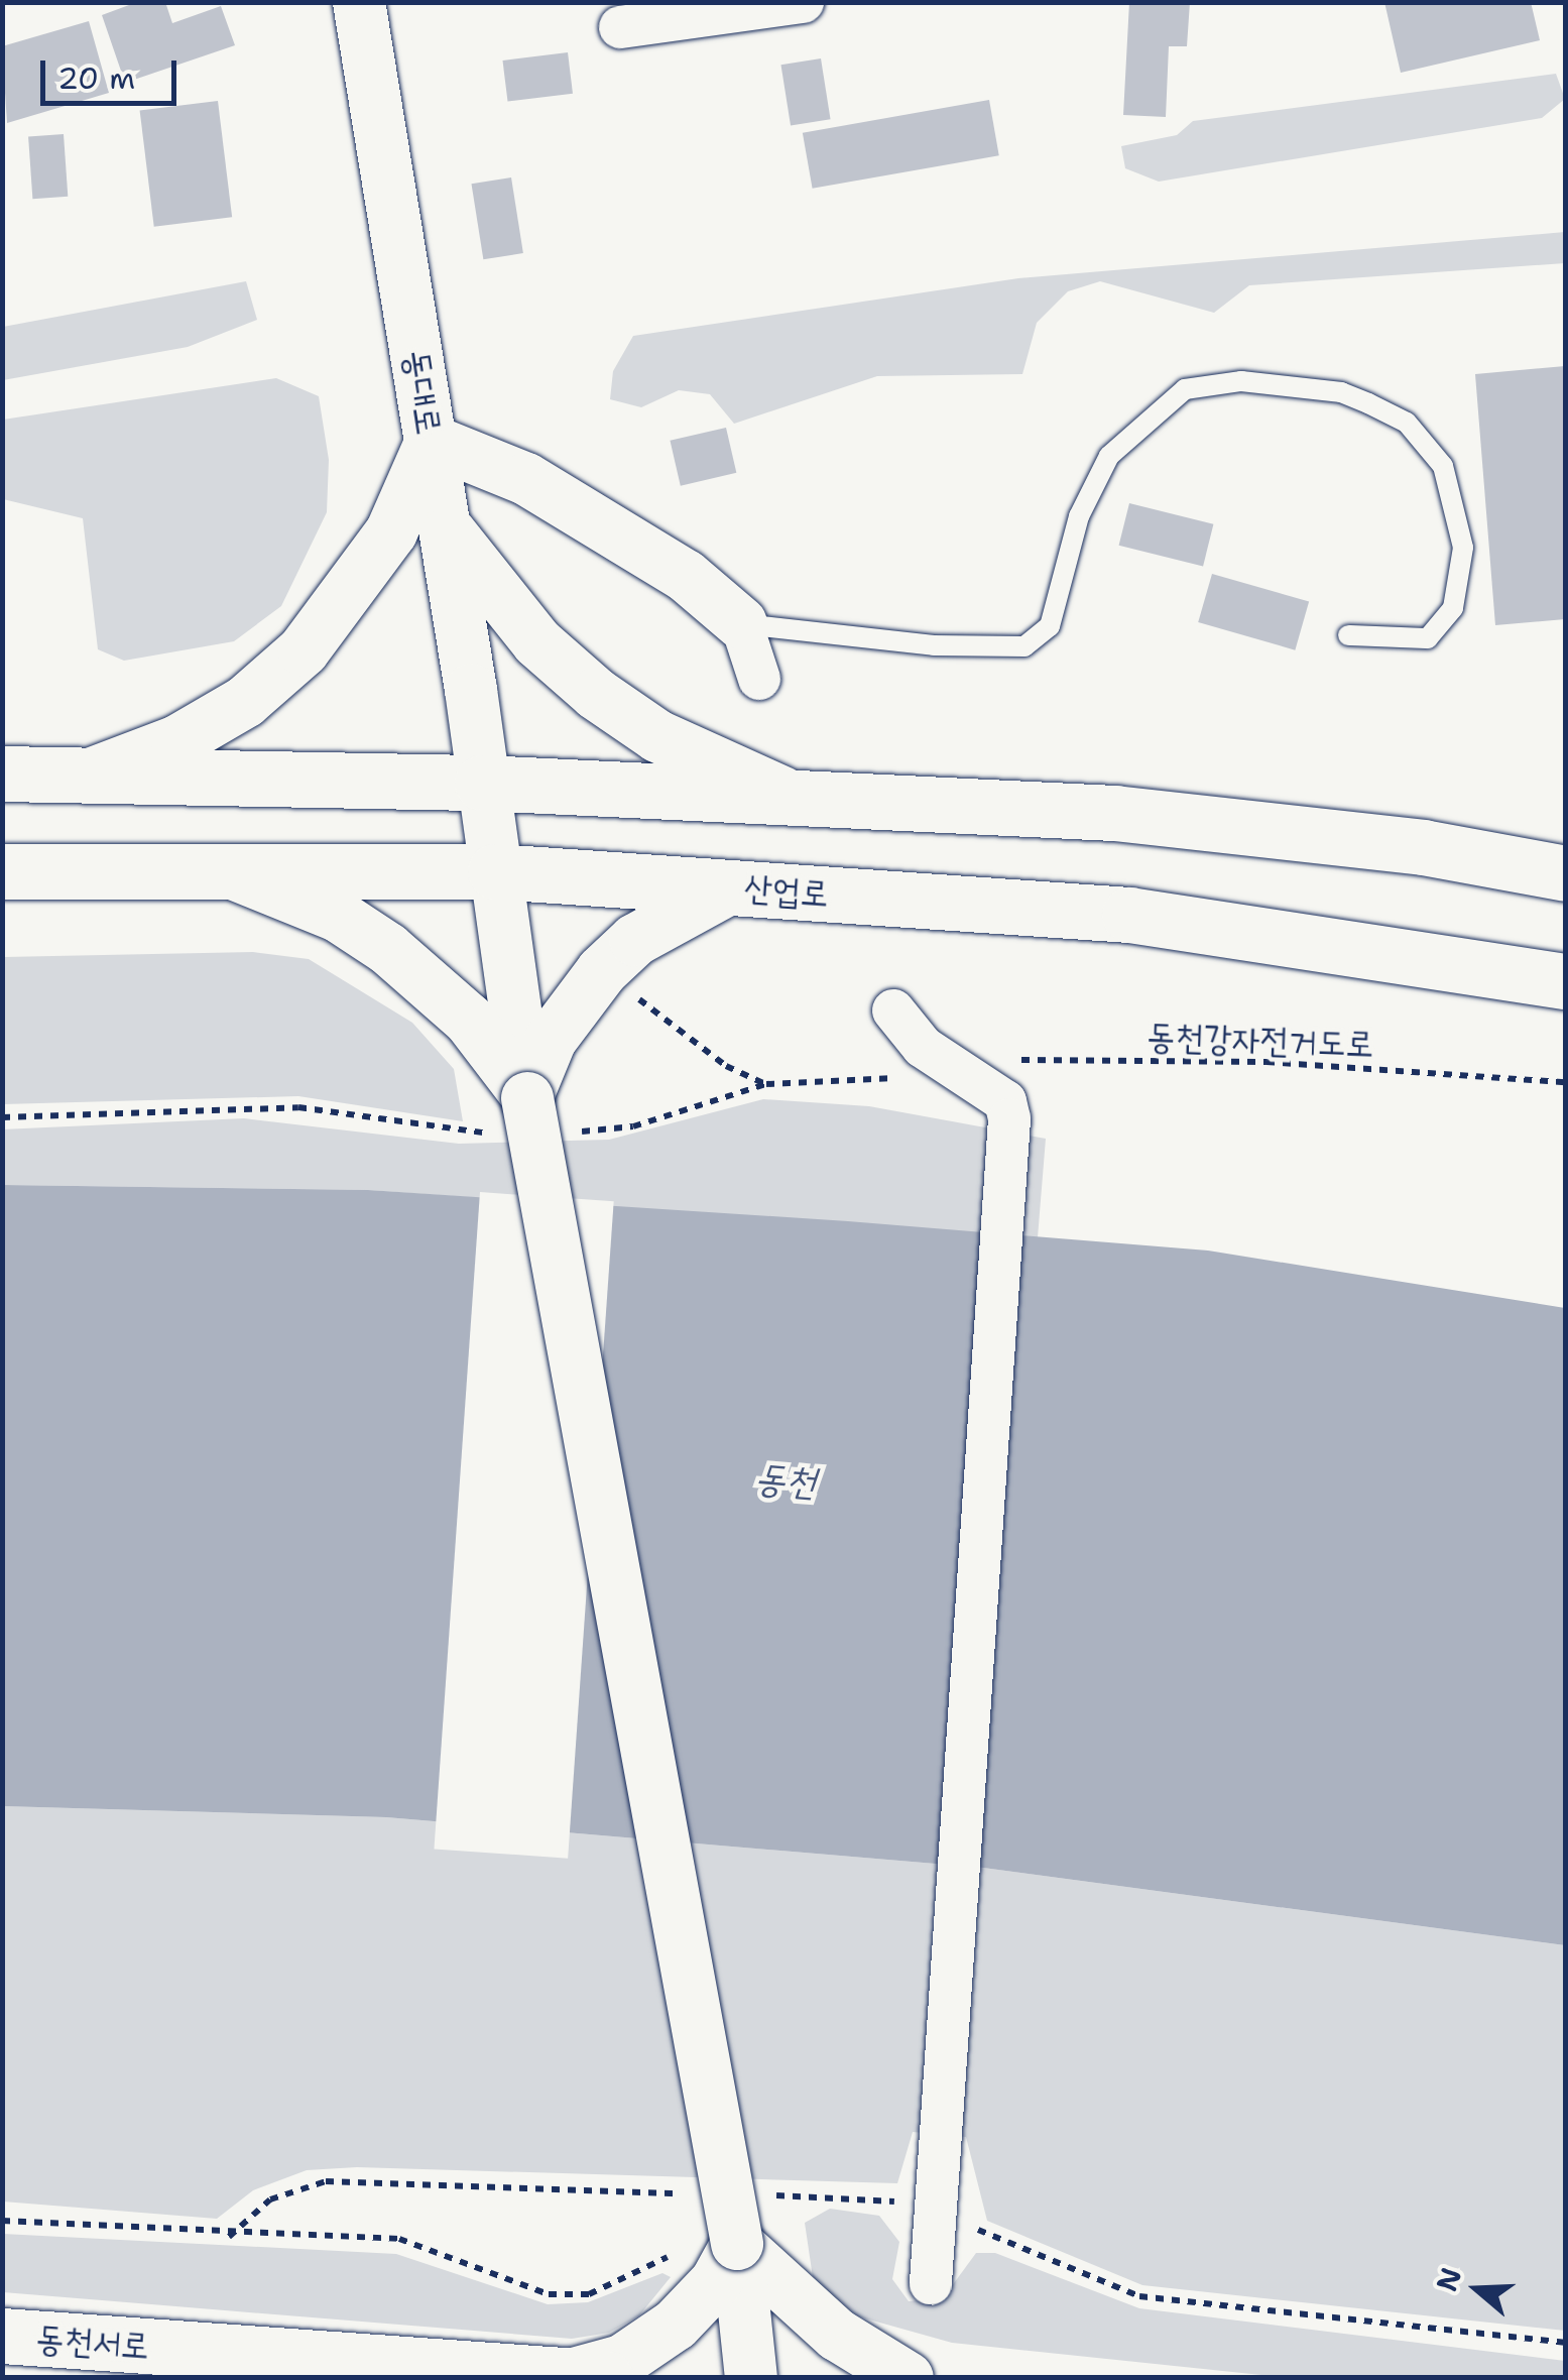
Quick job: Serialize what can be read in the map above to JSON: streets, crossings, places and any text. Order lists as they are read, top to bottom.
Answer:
{
  "streets": {
    "main road": ["산업로", "동천서로"],
    "street": ["동대로"],
    "path": ["동천강자전거도로"]
  },
  "crossings": [
    ["동대로", "산업로"]
  ],
  "water": ["동천"],
  "scale_bar": "20 m",
  "north": "left"
}
